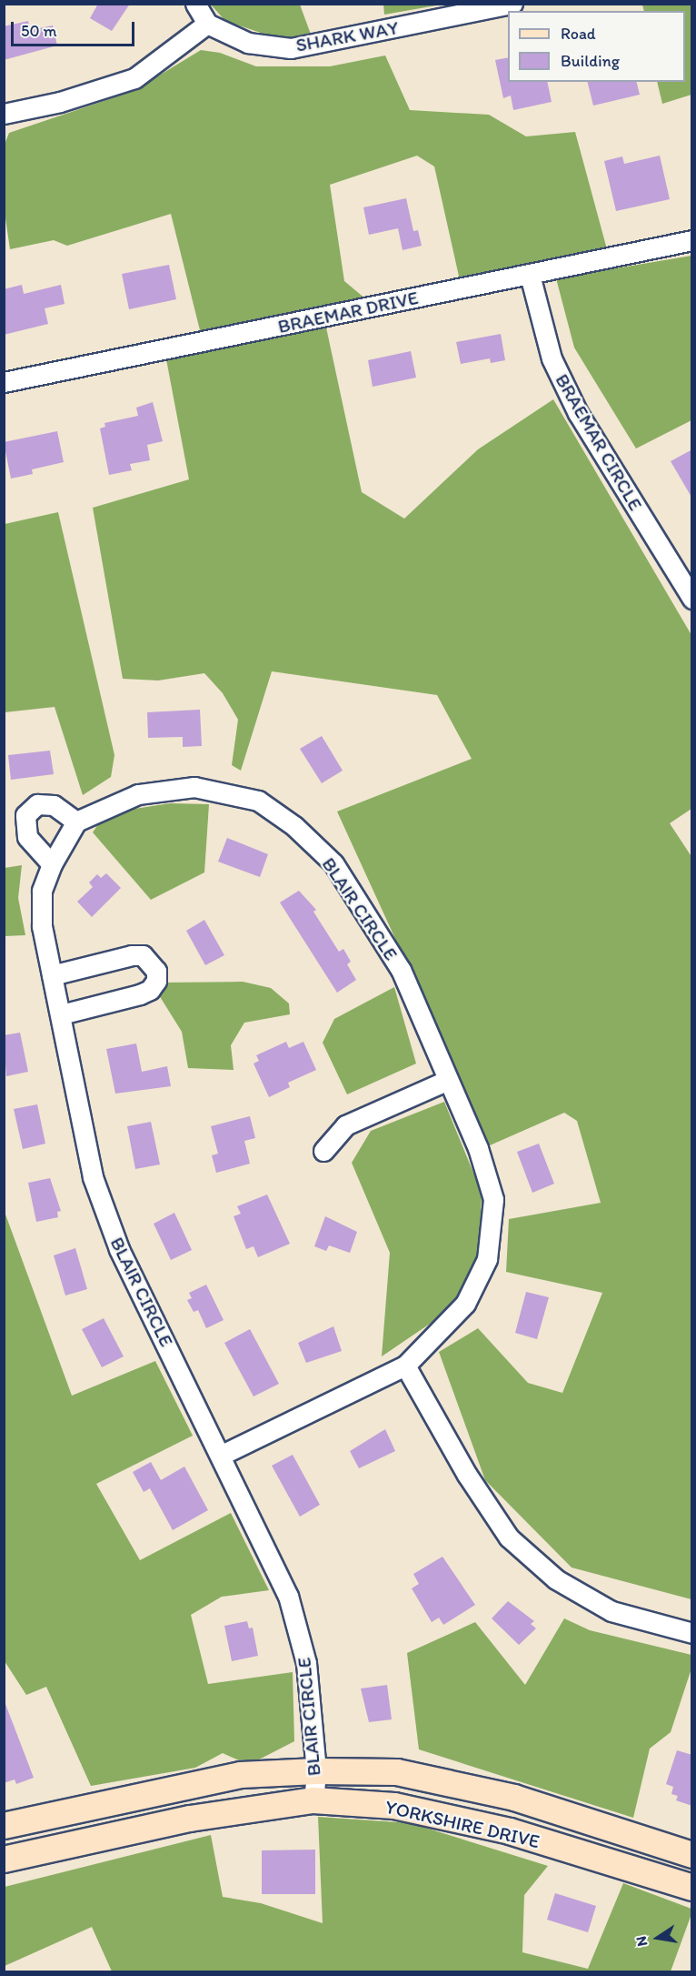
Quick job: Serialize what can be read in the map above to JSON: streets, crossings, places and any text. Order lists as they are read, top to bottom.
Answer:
{
  "streets": {
    "street": [
      "SHARK WAY",
      "BRAEMAR DRIVE",
      "BRAEMAR CIRCLE",
      "BLAIR CIRCLE",
      "YORKSHIRE DRIVE"
    ]
  },
  "crossings": [
    ["BRAEMAR DRIVE", "BRAEMAR CIRCLE"],
    ["BLAIR CIRCLE", "YORKSHIRE DRIVE"]
  ],
  "legend": ["Road", "Building"],
  "scale_bar": "50 m",
  "north": "left"
}
